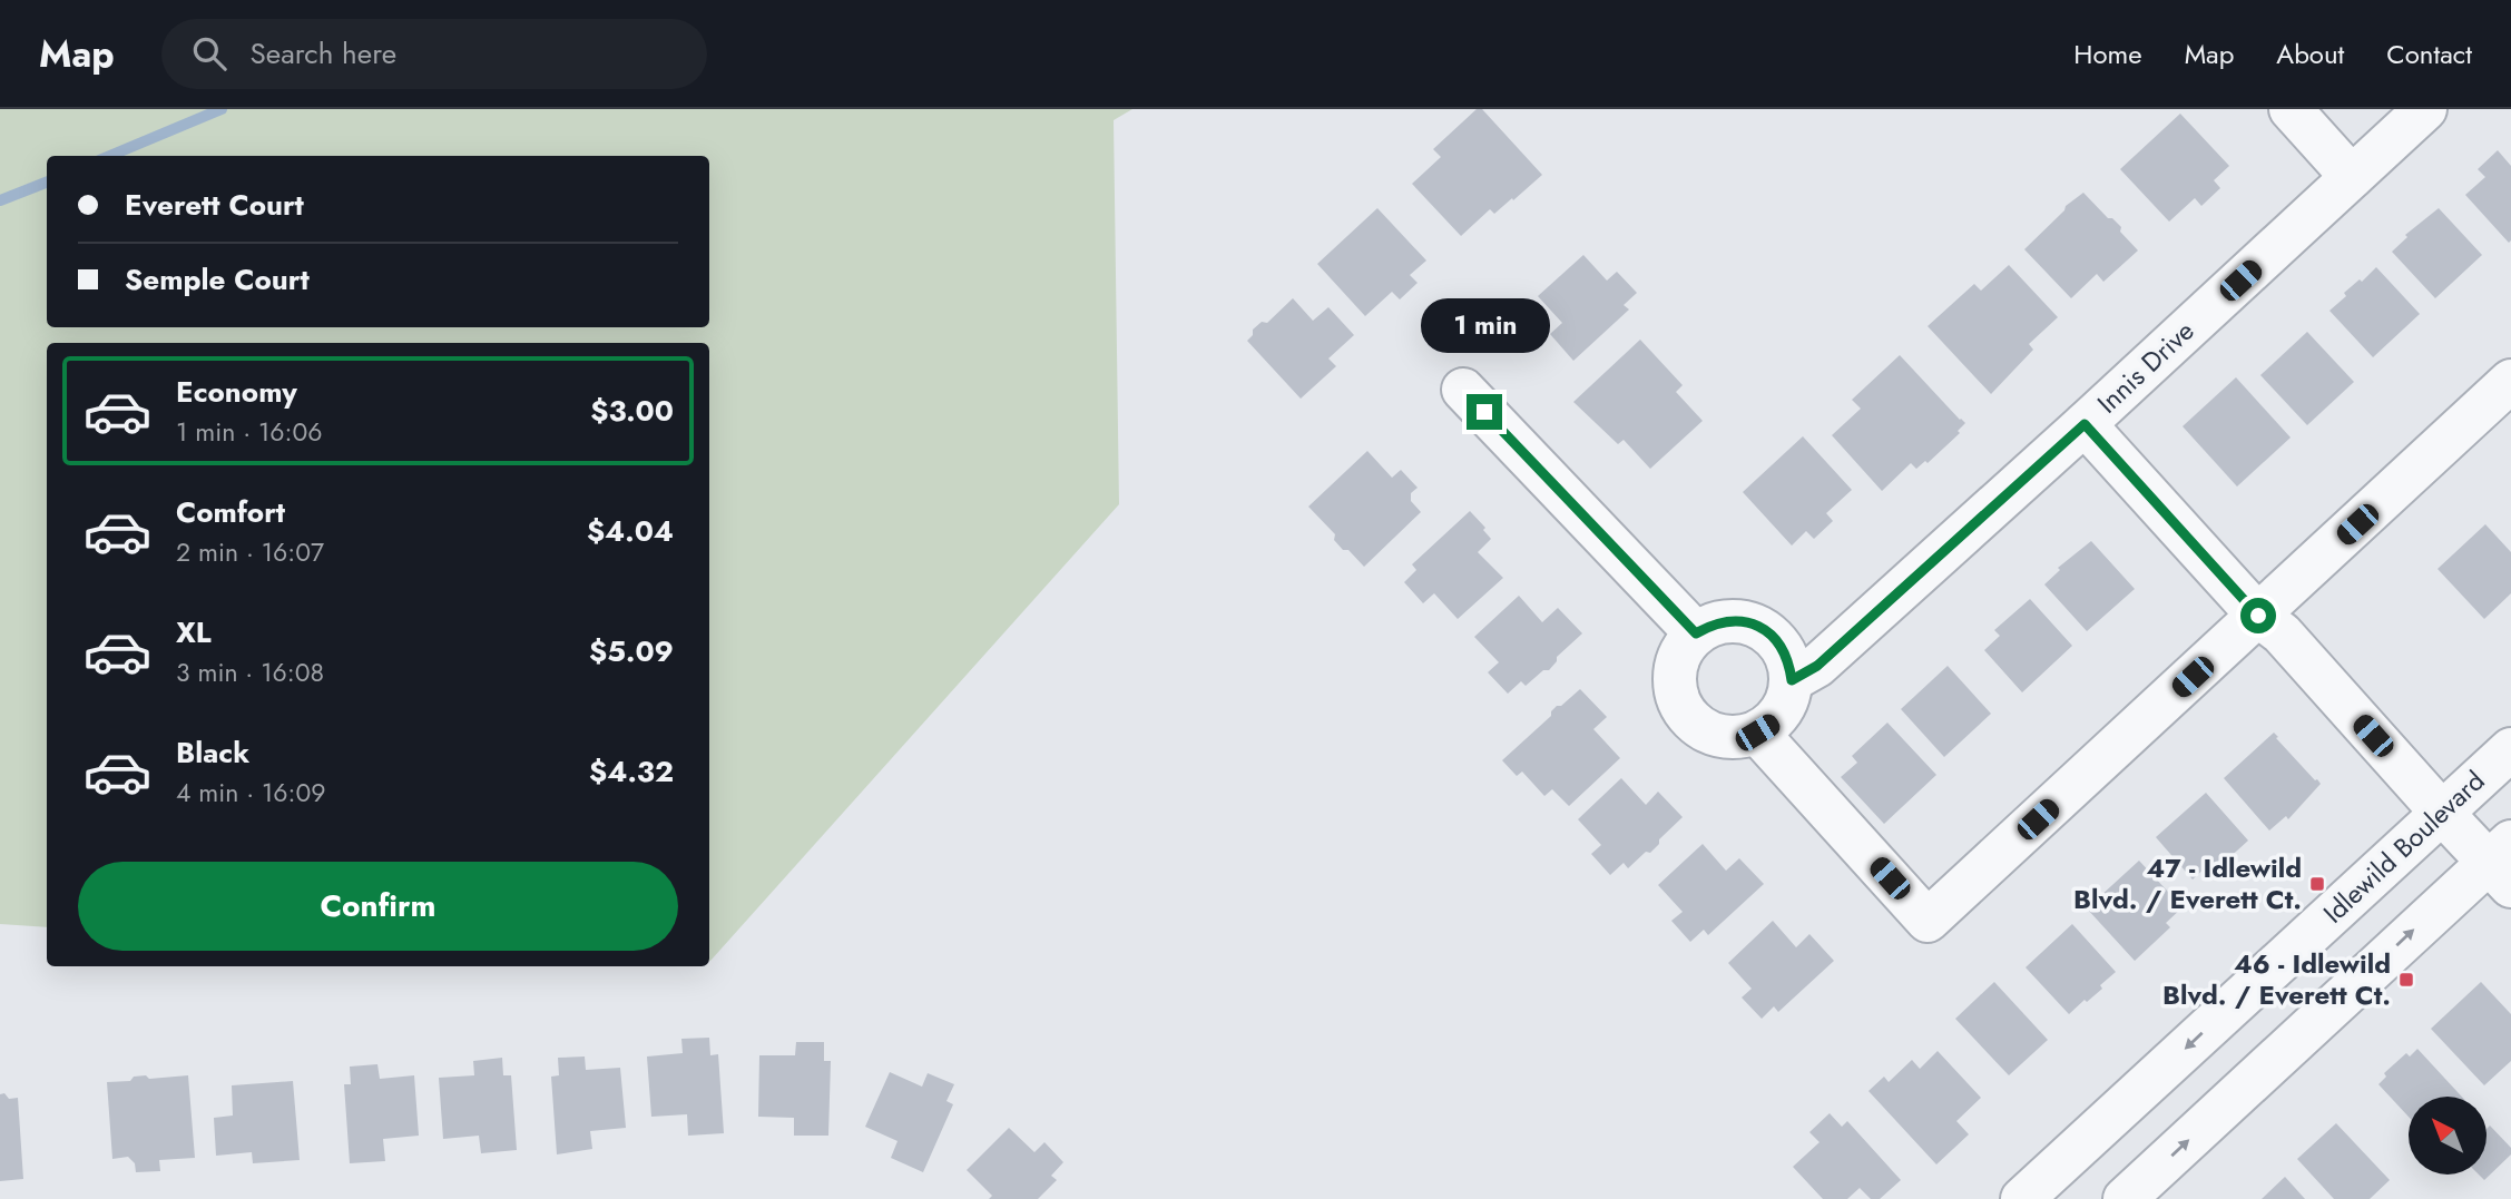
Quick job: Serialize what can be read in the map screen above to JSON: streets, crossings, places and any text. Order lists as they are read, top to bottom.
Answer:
{
  "streets": {
    "street": ["Innis Drive", "Idlewild Boulevard"]
  },
  "places": {
    "transit": ["47 - Idlewild Blvd. / Everett Ct.", "46 - Idlewild Blvd. / Everett Ct."]
  },
  "north": "top left",
  "page": {
    "header": "Map",
    "search": "Search here",
    "nav": [
      "Home",
      "Map",
      "About",
      "Contact"
    ],
    "banner": ["Everett Court", "Semple Court"],
    "bubble": "1 min",
    "list": [
      {
        "name": "Economy",
        "note": "1 min · 16:06",
        "value": "$3.00"
      },
      {
        "name": "Comfort",
        "note": "2 min · 16:07",
        "value": "$4.04"
      },
      {
        "name": "XL",
        "note": "3 min · 16:08",
        "value": "$5.09"
      },
      {
        "name": "Black",
        "note": "4 min · 16:09",
        "value": "$4.32"
      }
    ],
    "buttons": "Confirm"
  }
}
